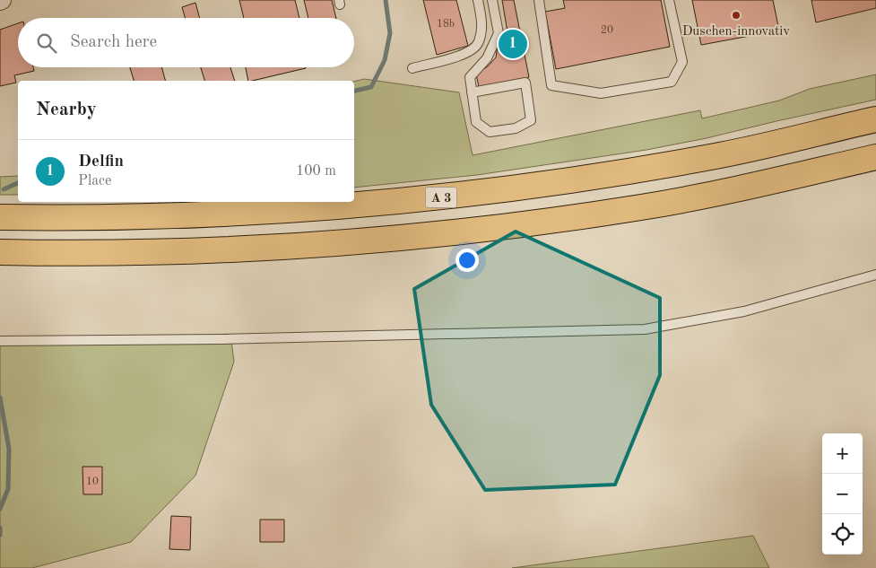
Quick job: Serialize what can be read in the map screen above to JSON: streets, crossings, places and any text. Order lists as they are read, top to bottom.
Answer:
{
  "streets": {
    "highway": ["A 3"]
  },
  "places": ["Duschen-innovativ"],
  "house_numbers": ["18b", "20", "10"],
  "page": {
    "search": "Search here",
    "pins": "1",
    "heading": "Nearby",
    "list": [
      {
        "mark": "1",
        "name": "Delfin",
        "note": "Place",
        "value": "100 m"
      }
    ],
    "map_buttons": ["+", "−"]
  }
}
